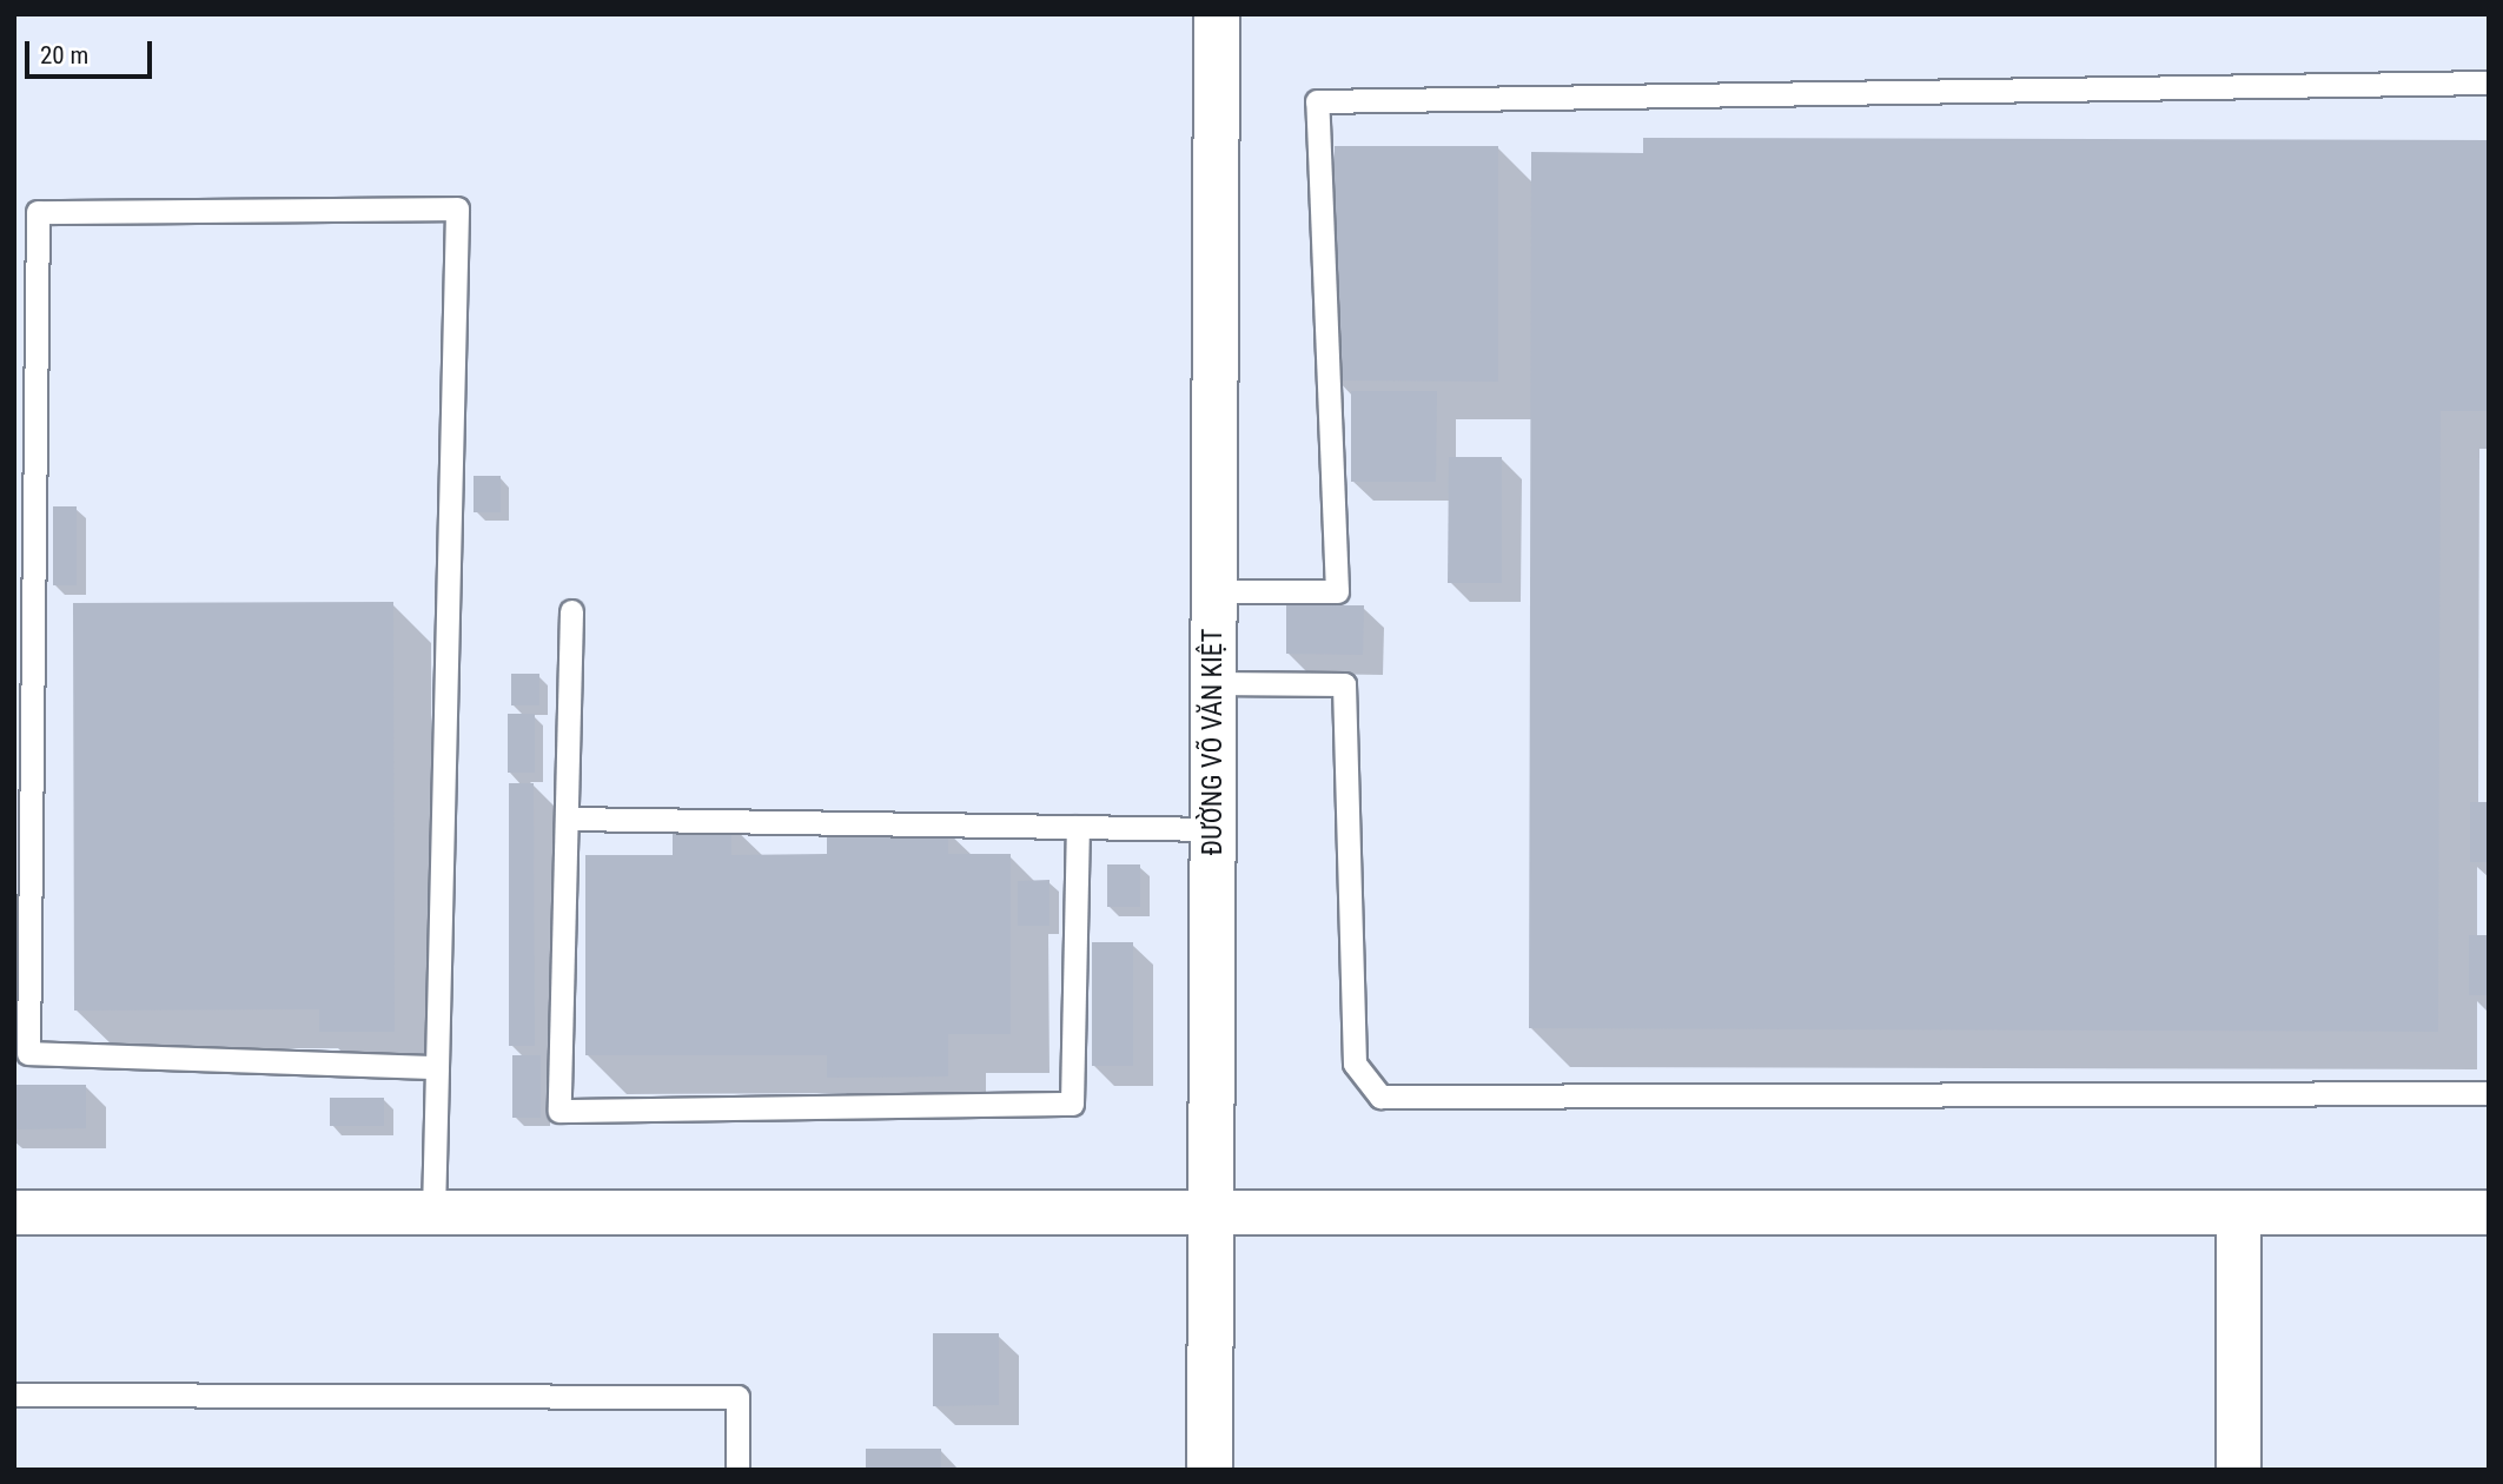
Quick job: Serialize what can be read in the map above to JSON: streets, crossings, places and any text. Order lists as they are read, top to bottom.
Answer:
{
  "streets": {
    "street": ["ĐƯỜNG VÕ VĂN KIỆT"]
  },
  "scale_bar": "20 m"
}
